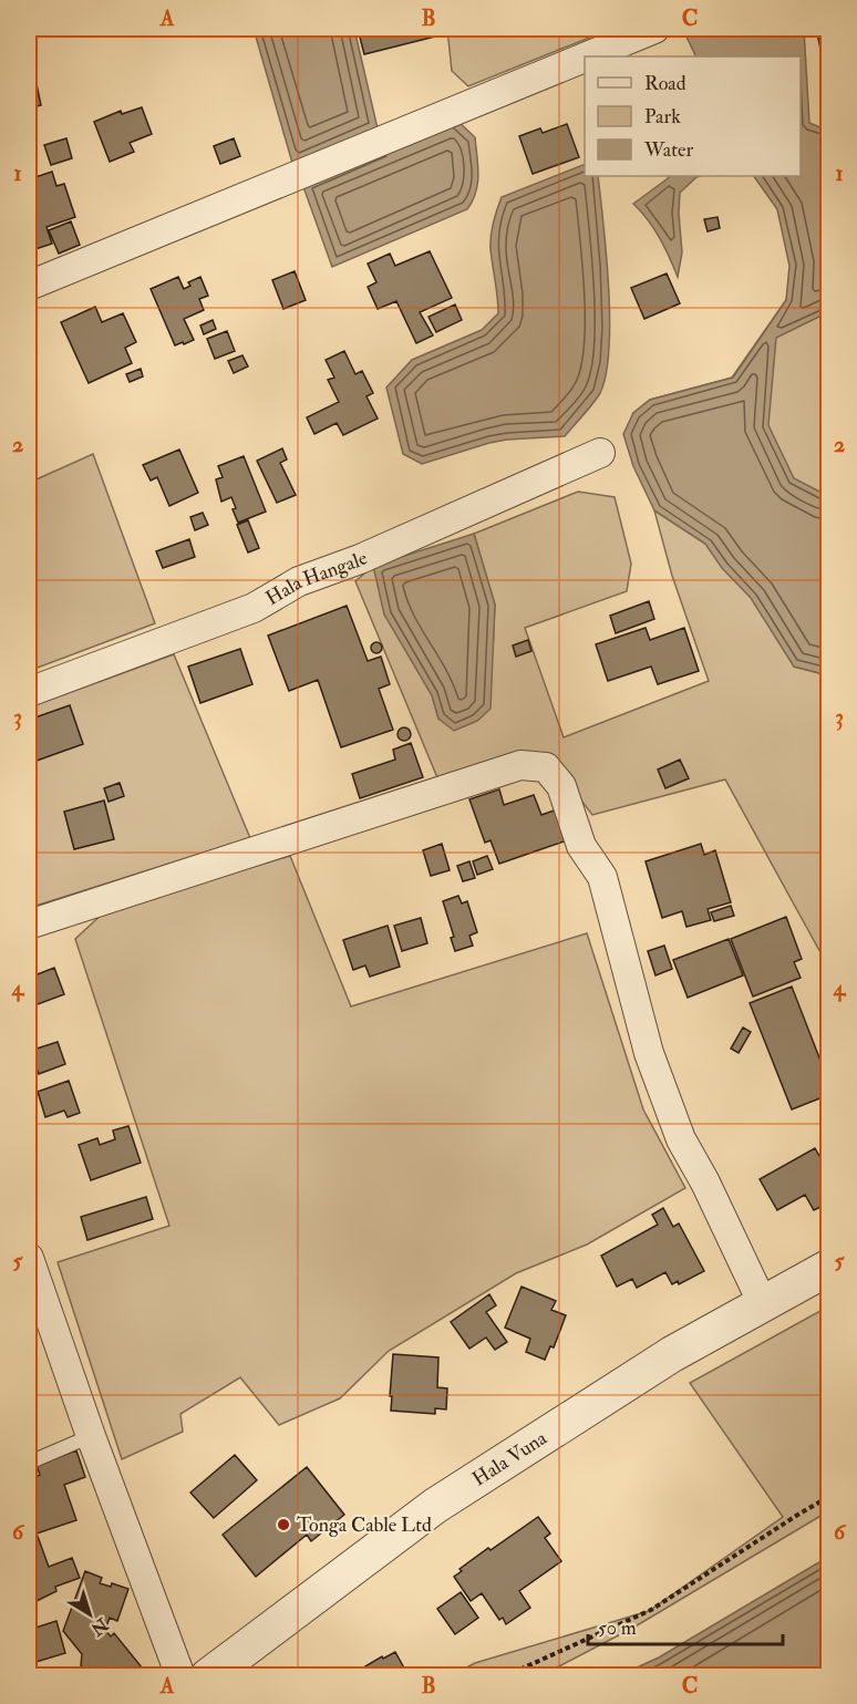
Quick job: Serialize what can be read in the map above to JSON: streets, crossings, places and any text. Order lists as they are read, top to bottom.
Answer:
{
  "streets": {
    "street": ["Hala Hangale", "Hala Vuna"]
  },
  "places": ["Tonga Cable Ltd"],
  "legend": ["Road", "Park", "Water"],
  "scale_bar": "50 m",
  "north": "bottom right",
  "grid": {
    "columns": ["A", "B", "C"],
    "rows": [
      "1",
      "2",
      "3",
      "4",
      "5",
      "6"
    ]
  }
}
